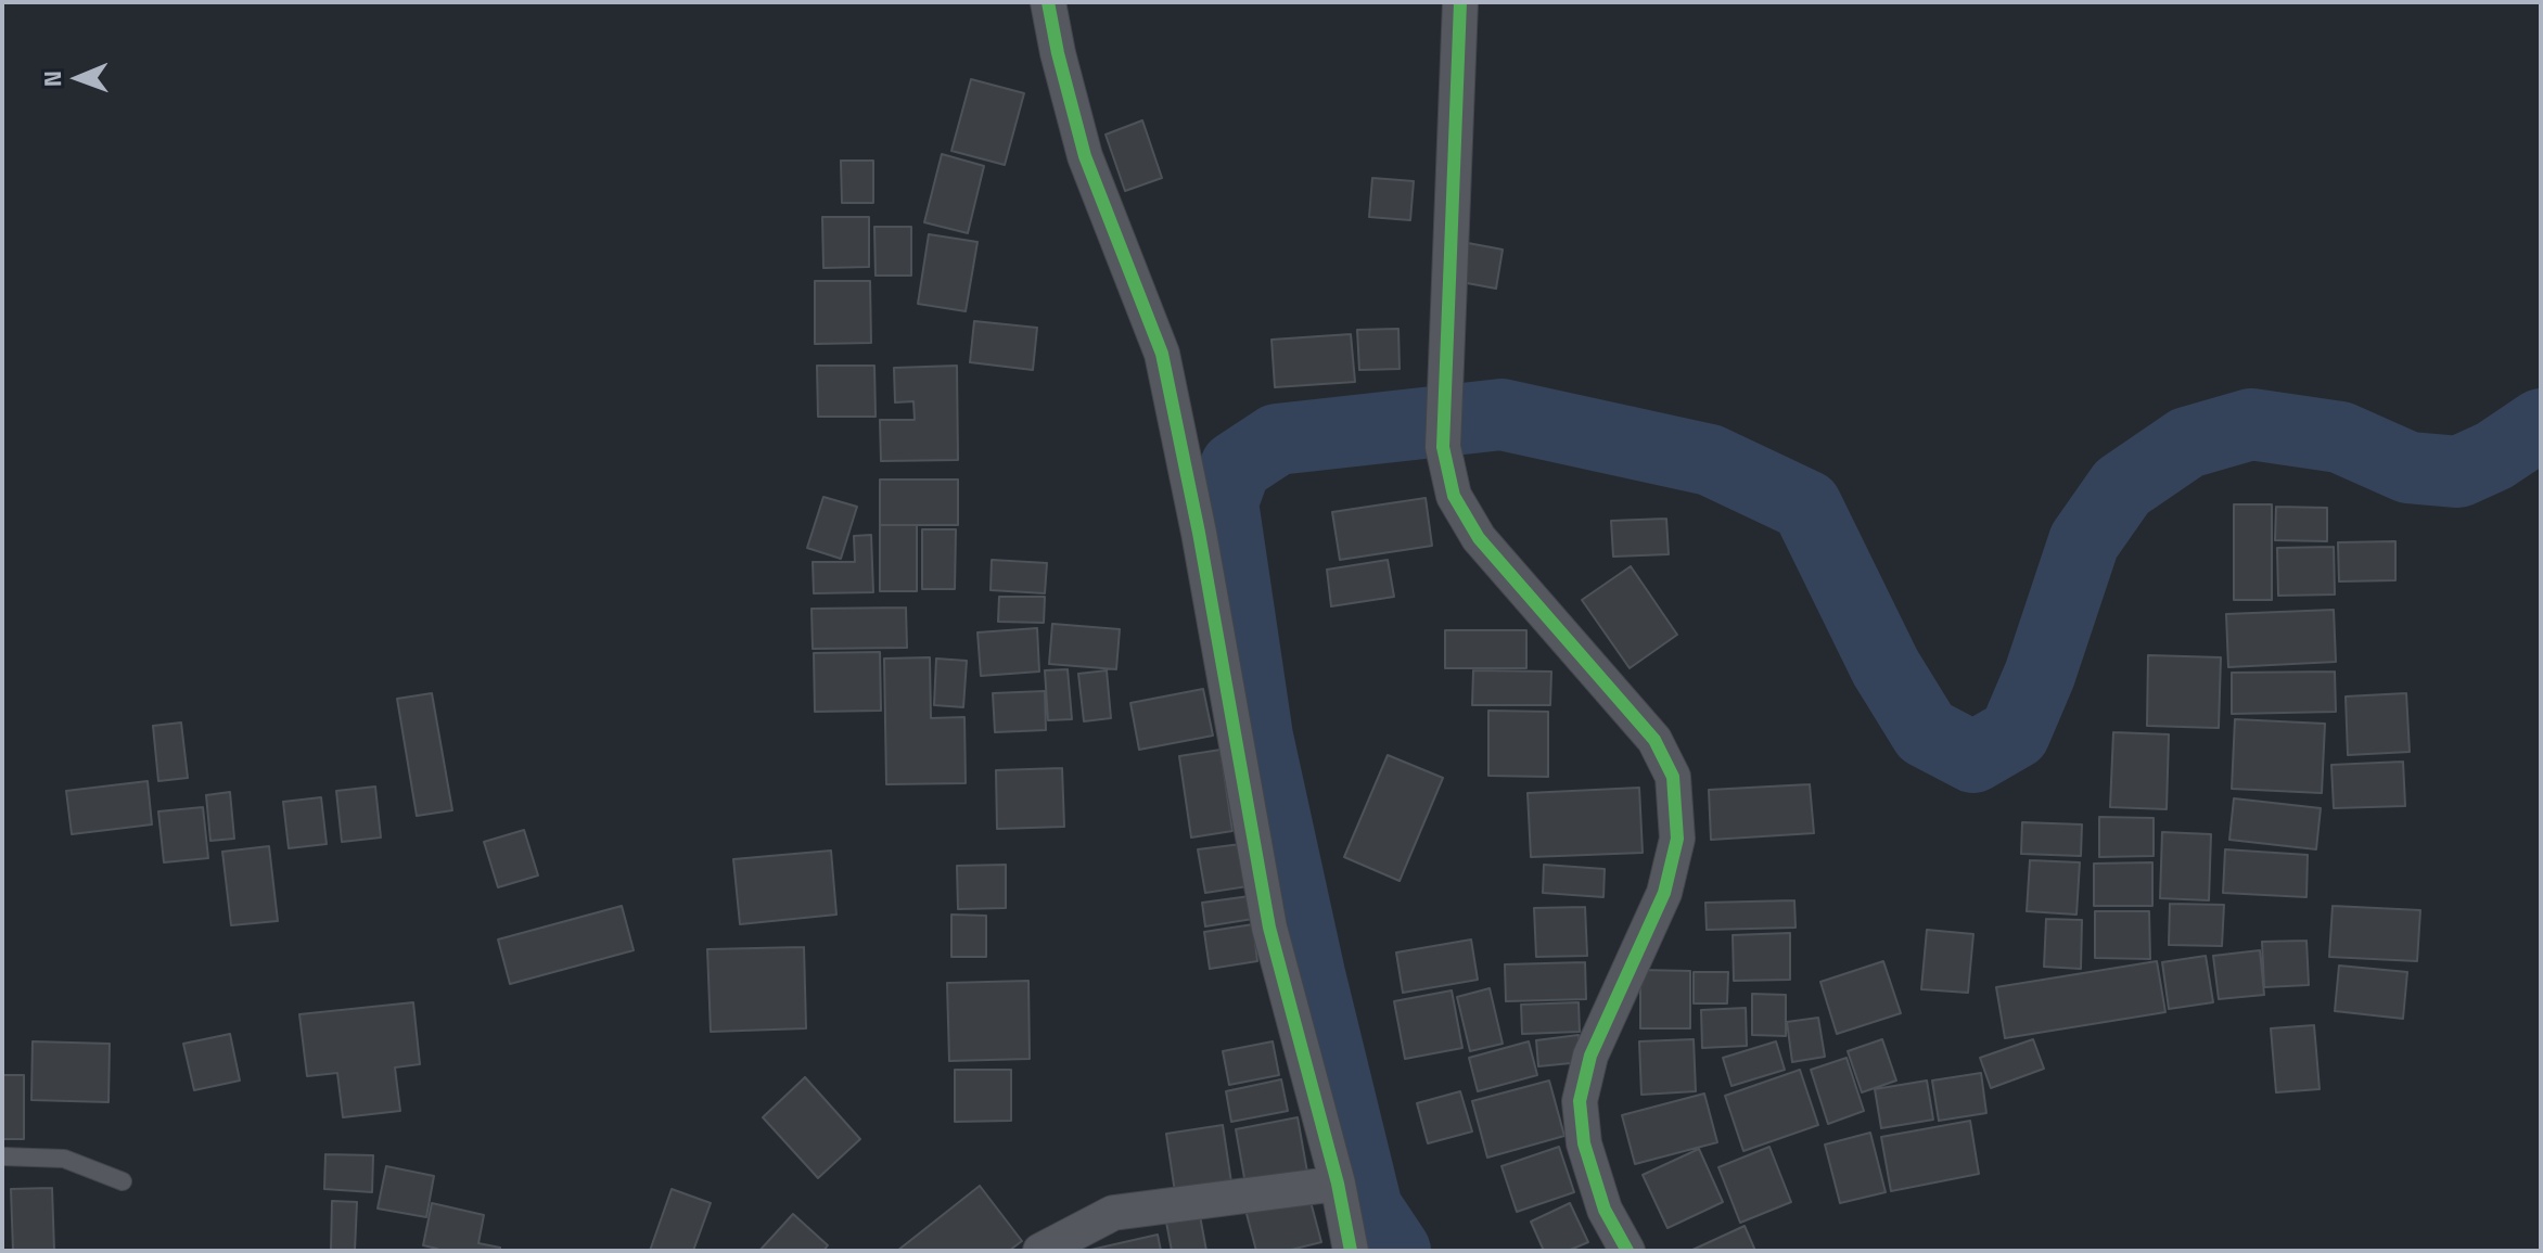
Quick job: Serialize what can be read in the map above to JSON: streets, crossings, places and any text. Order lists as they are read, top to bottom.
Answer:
{
  "north": "left"
}
